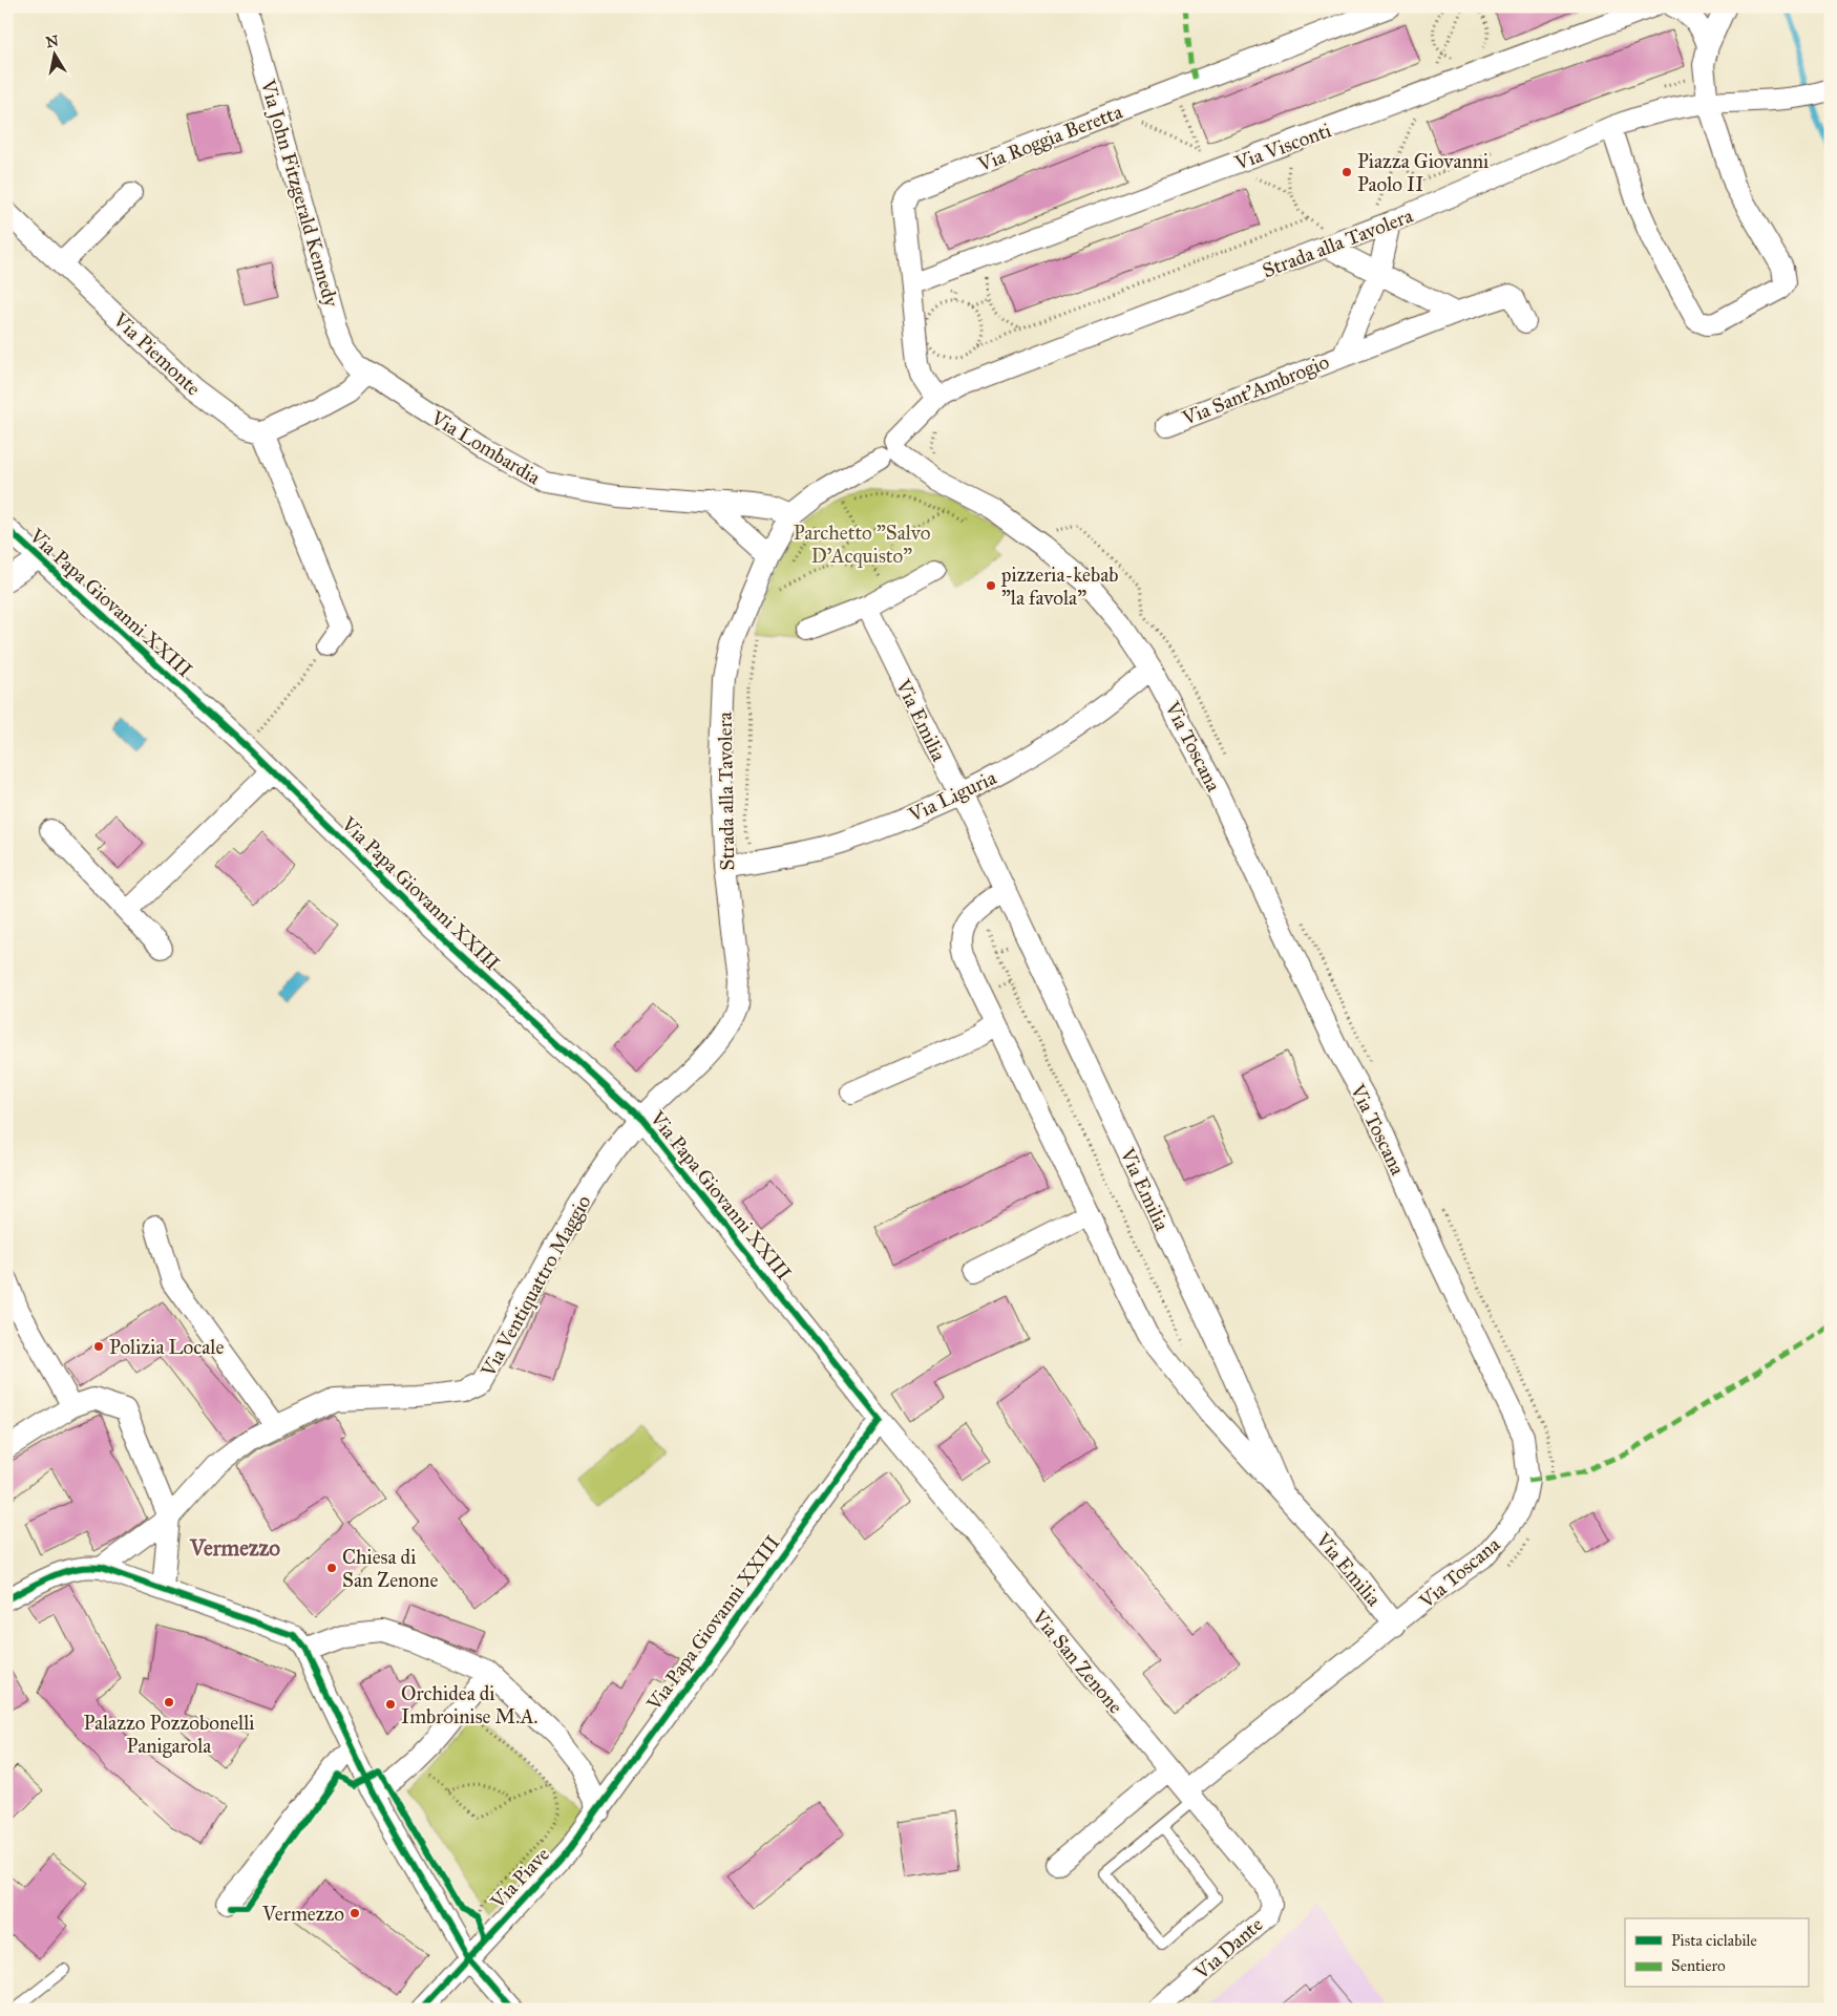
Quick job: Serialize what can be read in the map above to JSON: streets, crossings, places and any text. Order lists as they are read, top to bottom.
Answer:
{
  "streets": {
    "street": [
      "Via Roggia Beretta",
      "Via Visconti",
      "Via John Fitzgerald Kennedy",
      "Strada alla Tavolera",
      "Via Piemonte",
      "Via Sant'Ambrogio",
      "Via Lombardia",
      "Via Papa Giovanni XXIII",
      "Via Emilia",
      "Via Toscana",
      "Via Liguria",
      "Via Ventiquattro Maggio",
      "Via San Zenone",
      "Via Piave",
      "Via Dante"
    ]
  },
  "crossings": [
    ["Via Roggia Beretta", "Via Visconti"],
    ["Via Roggia Beretta", "Strada alla Tavolera"],
    ["Via John Fitzgerald Kennedy", "Via Lombardia"],
    ["Strada alla Tavolera", "Via Sant'Ambrogio"],
    ["Strada alla Tavolera", "Via Lombardia"],
    ["Strada alla Tavolera", "Via Papa Giovanni XXIII"],
    ["Strada alla Tavolera", "Via Toscana"],
    ["Strada alla Tavolera", "Via Liguria"],
    ["Strada alla Tavolera", "Via Ventiquattro Maggio"],
    ["Via Papa Giovanni XXIII", "Via Ventiquattro Maggio"],
    ["Via Papa Giovanni XXIII", "Via San Zenone"],
    ["Via Papa Giovanni XXIII", "Via Piave"],
    ["Via Emilia", "Via Toscana"],
    ["Via Emilia", "Via Liguria"],
    ["Via Toscana", "Via Liguria"],
    ["Via Toscana", "Via San Zenone"],
    ["Via San Zenone", "Via Dante"]
  ],
  "districts": ["Vermezzo"],
  "parks": ["Parchetto \"Salvo D'Acquisto\""],
  "places": [
    "Piazza Giovanni Paolo II",
    "pizzeria-kebab \"la favola\"",
    "Polizia Locale",
    "Chiesa di San Zenone",
    "Palazzo Pozzobonelli Panigarola",
    "Orchidea di Imbroinise M.A.",
    "Vermezzo"
  ],
  "legend": ["Pista ciclabile", "Sentiero"],
  "north": "top"
}
